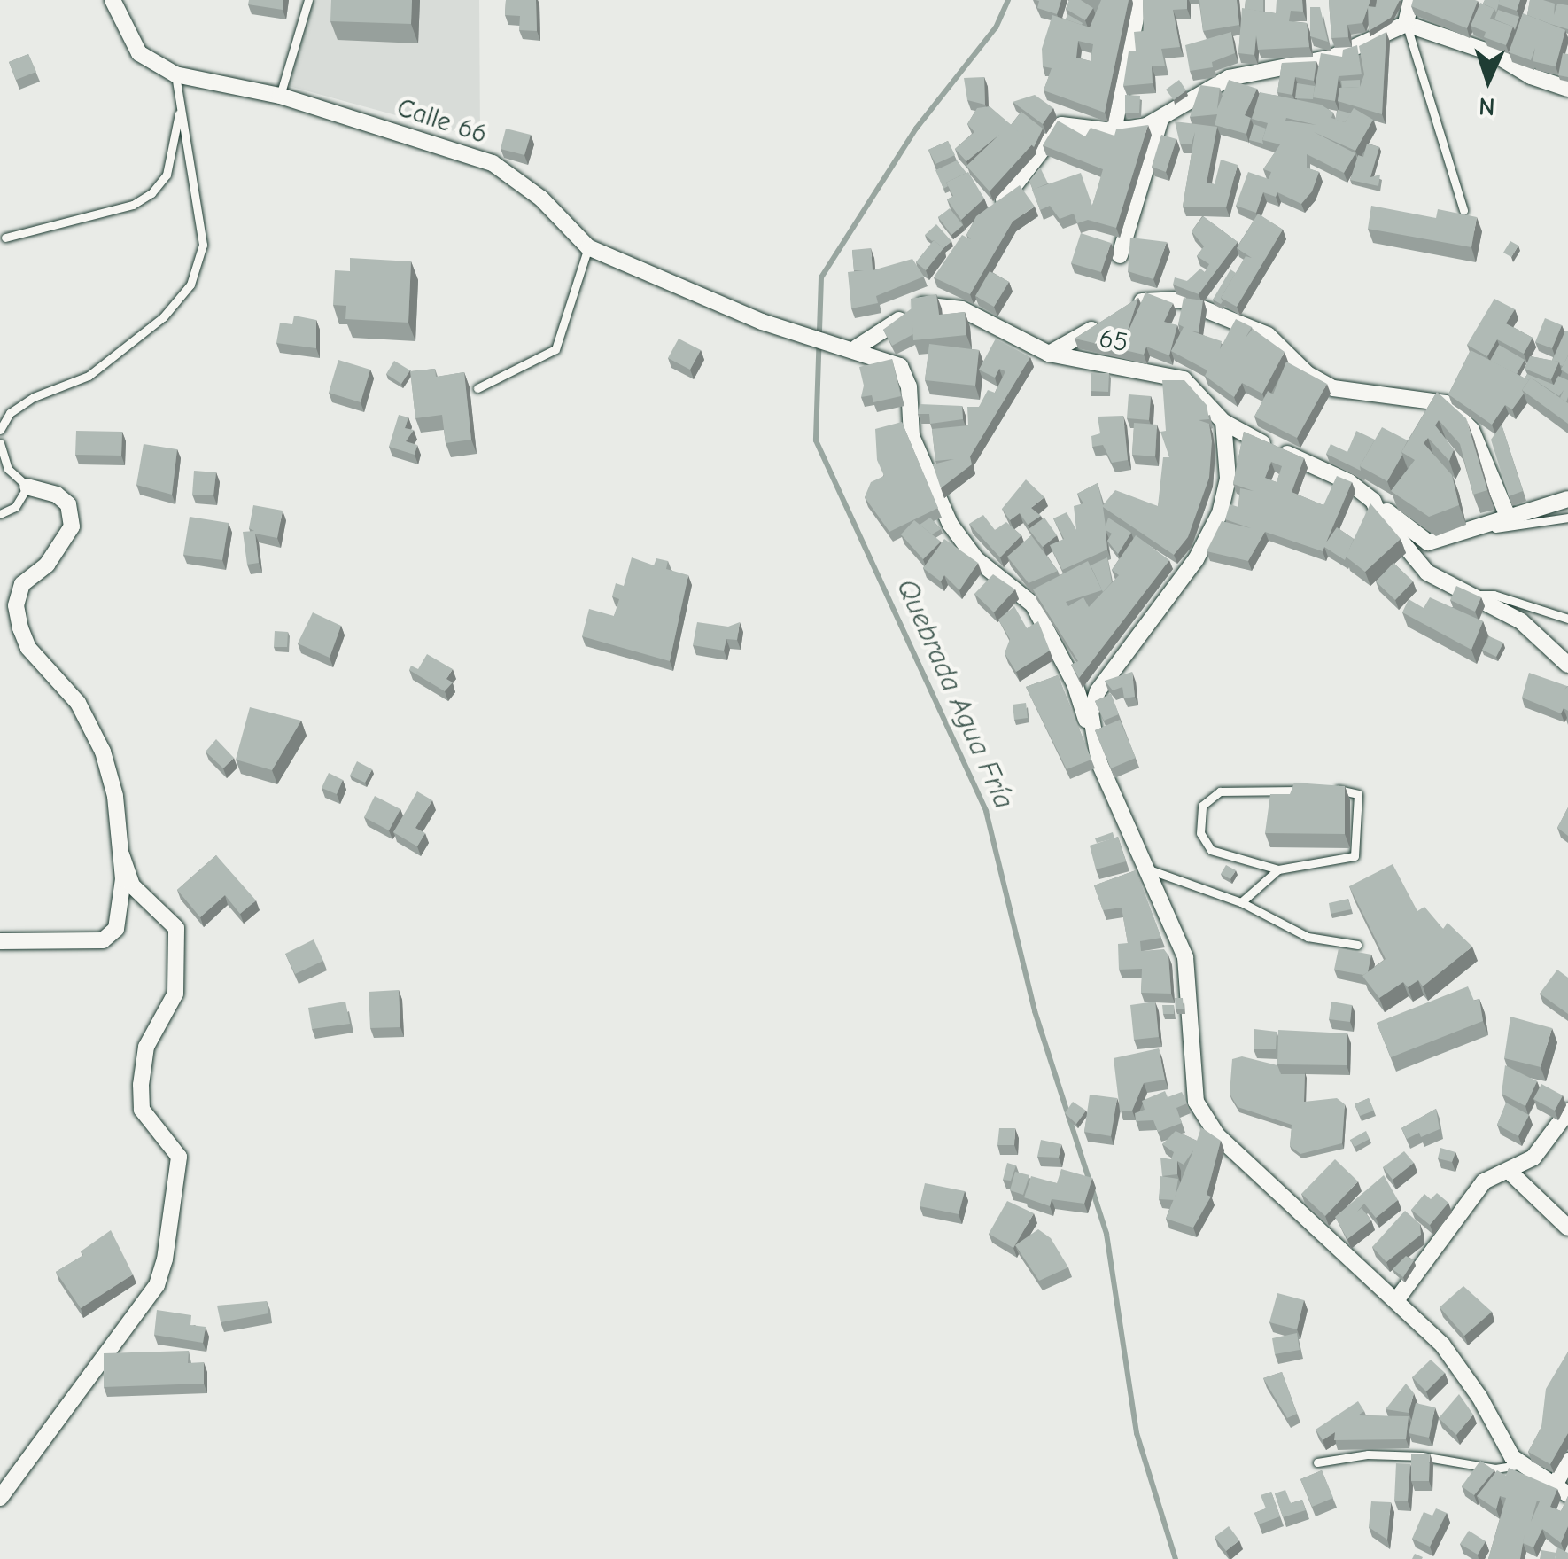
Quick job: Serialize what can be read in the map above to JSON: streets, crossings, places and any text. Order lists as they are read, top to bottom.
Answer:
{
  "streets": {
    "street": ["Calle 66", "65"]
  },
  "crossings": [
    ["Calle 66", "65"]
  ],
  "water": ["Quebrada Agua Fría"],
  "north": "bottom"
}
